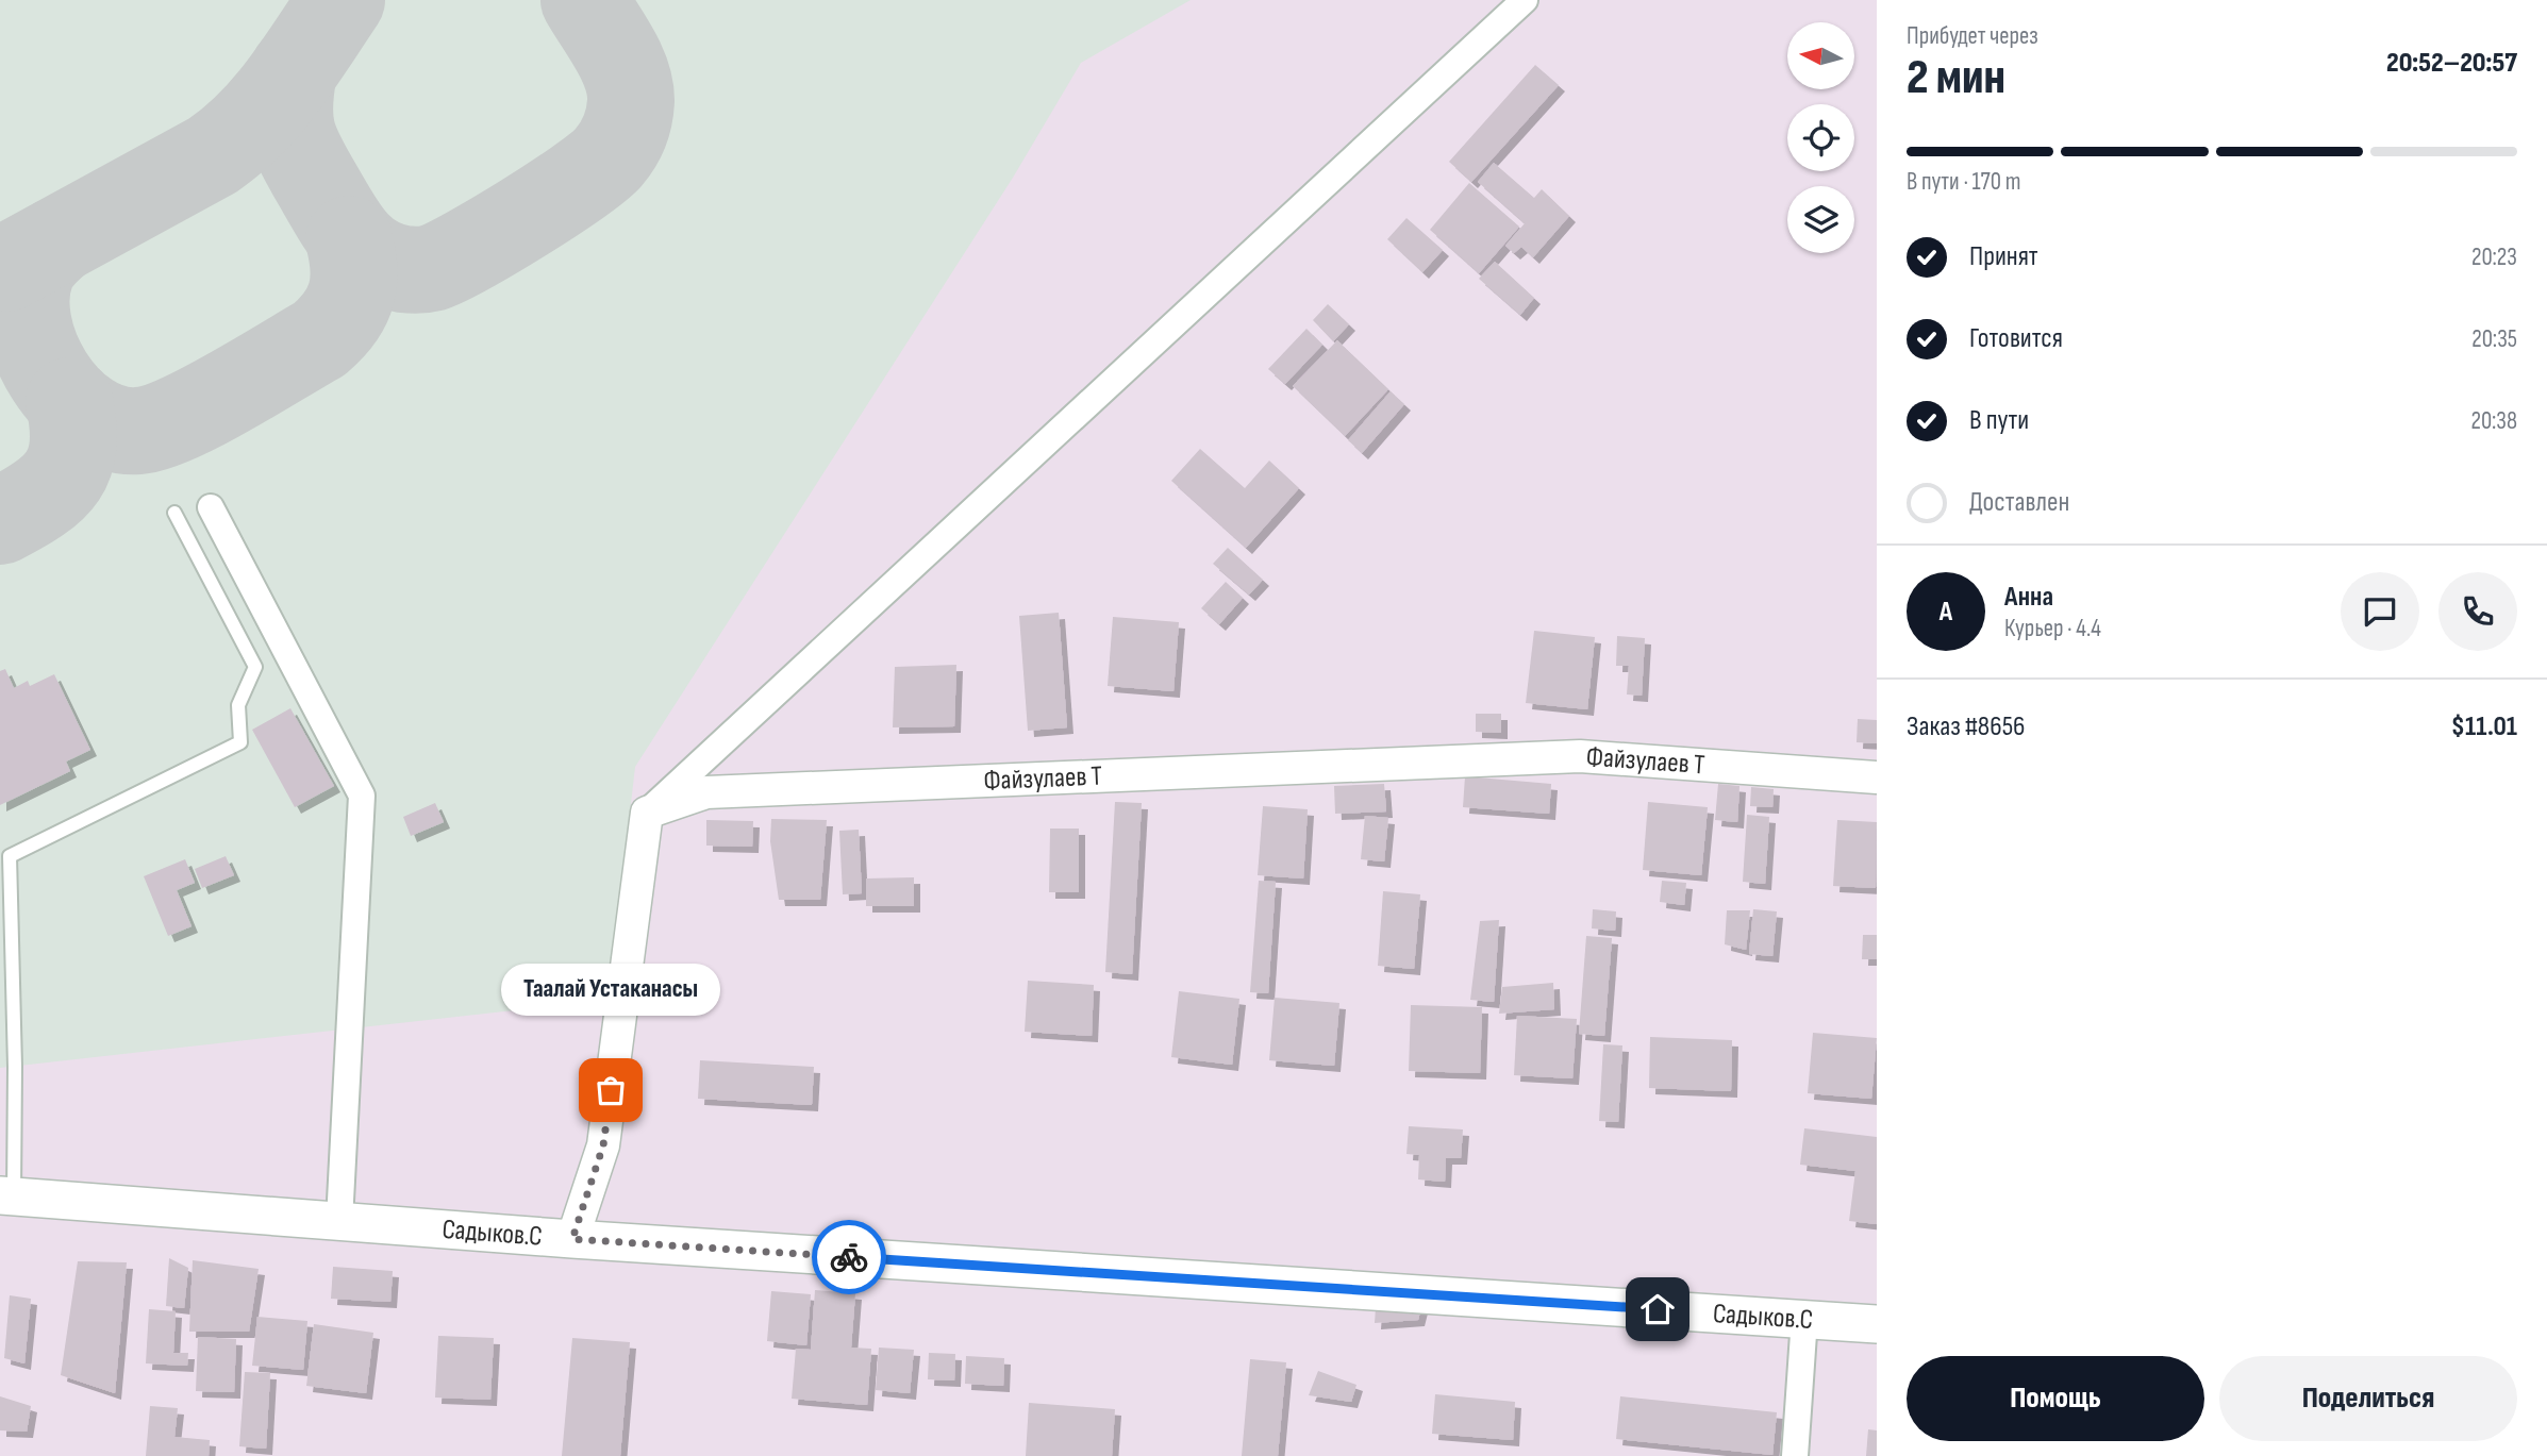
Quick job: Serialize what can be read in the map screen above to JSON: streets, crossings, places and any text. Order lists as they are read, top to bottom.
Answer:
{
  "streets": {
    "main road": ["Садыков.С"],
    "street": ["Файзулаев Т"]
  },
  "places": ["Таалай Устаканасы"],
  "north": "left",
  "page": {
    "heading": ["2 мин", "Прибудет через", "20:52–20:57"],
    "panel": [
      "Анна",
      "Курьер · 4.4",
      "Заказ #8656",
      "$11.01"
    ],
    "bar": "В пути · 170 m",
    "list": [
      ["Принят", "20:23"],
      ["Готовится", "20:35"],
      ["В пути", "20:38"],
      "Доставлен"
    ],
    "round": "А",
    "bubble": "Таалай Устаканасы",
    "buttons": ["Помощь", "Поделиться"]
  }
}
